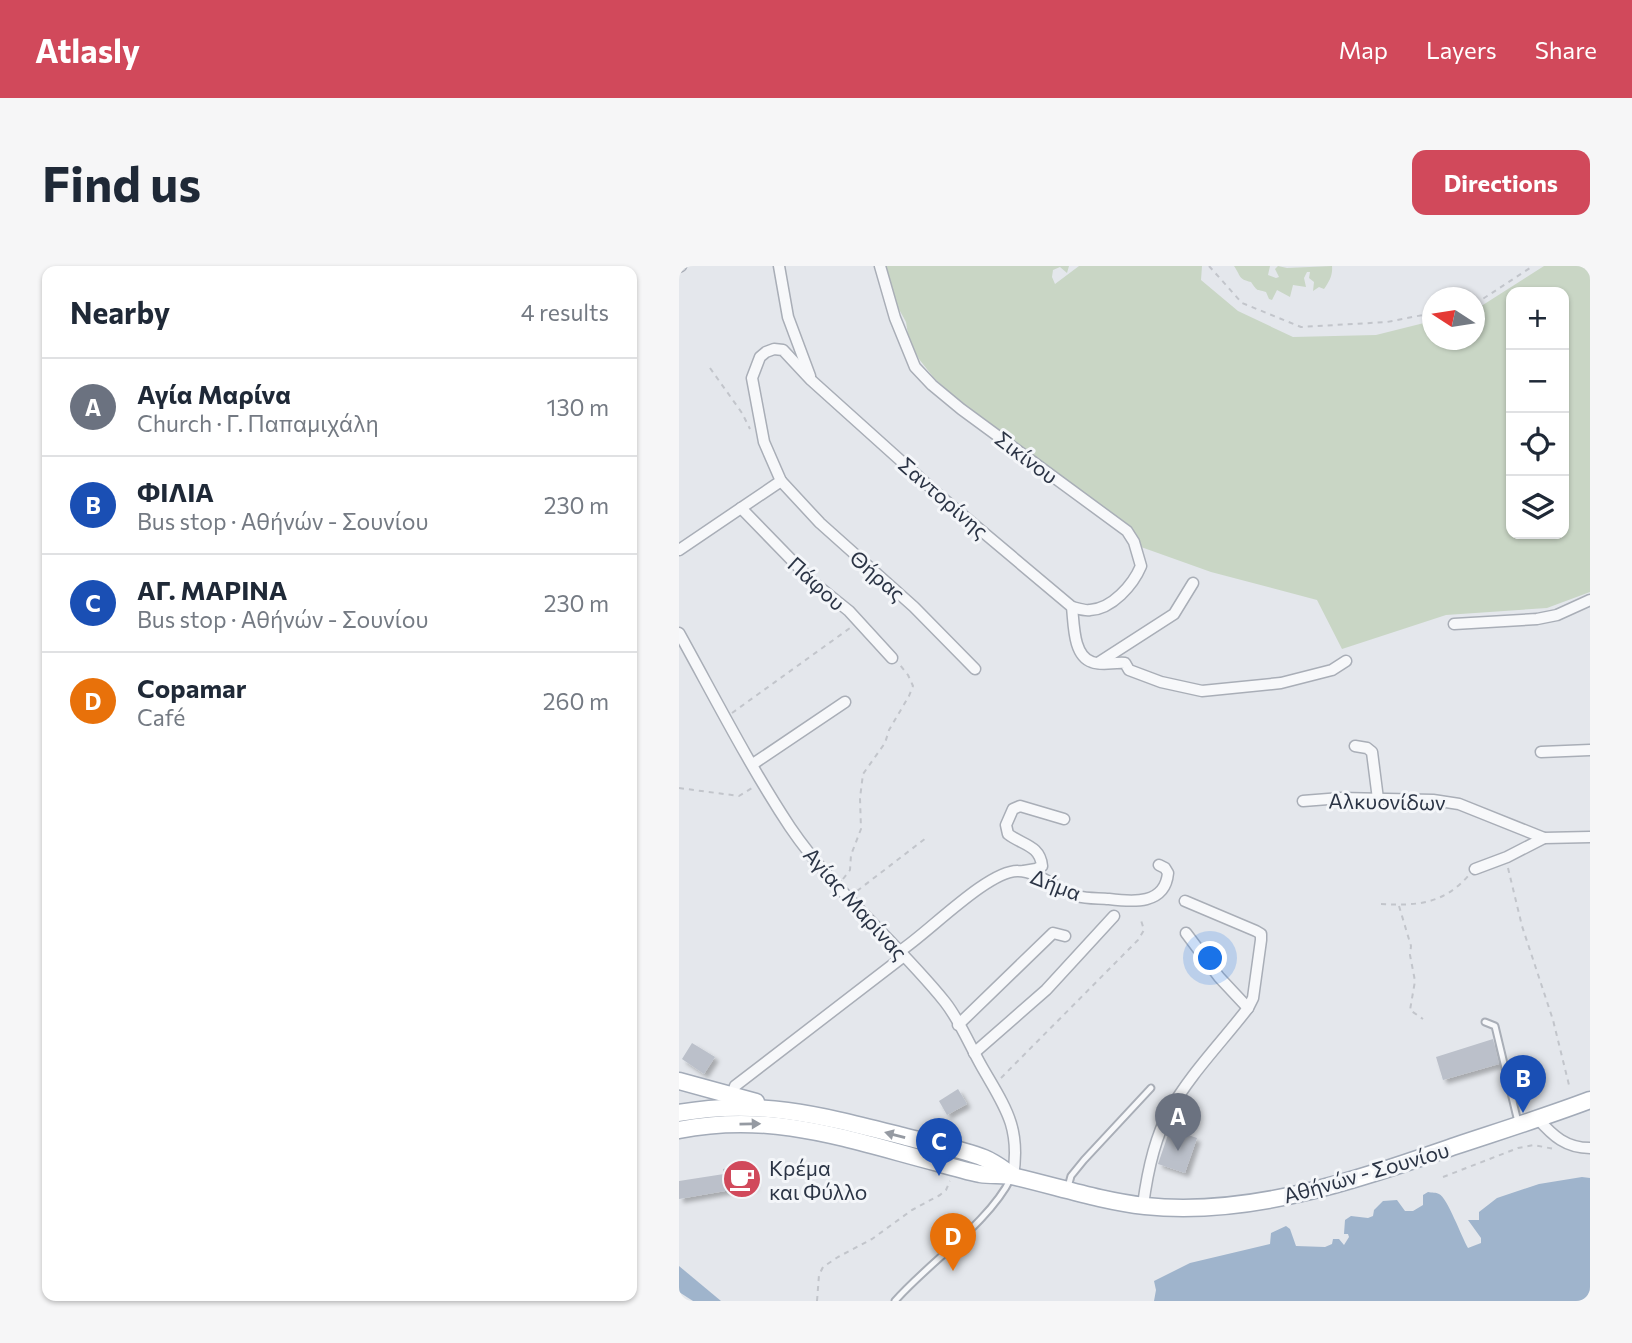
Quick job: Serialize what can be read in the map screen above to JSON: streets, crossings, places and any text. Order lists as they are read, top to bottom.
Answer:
{
  "streets": {
    "main road": ["Αθήνών - Σουνίου"],
    "street": [
      "Σικίνου",
      "Σαντορίνης",
      "Θήρας",
      "Πάφου",
      "Αλκυονίδων",
      "Δήμα",
      "Αγίας Μαρίνας"
    ]
  },
  "crossings": [
    ["Σικίνου", "Σαντορίνης"],
    ["Σαντορίνης", "Θήρας"],
    ["Δήμα", "Αγίας Μαρίνας"],
    ["Αγίας Μαρίνας", "Αθήνών - Σουνίου"]
  ],
  "places": {
    "cafe": ["Κρέμα και Φύλλο"]
  },
  "north": "left",
  "page": {
    "header": "Atlasly",
    "nav": ["Map", "Layers", "Share"],
    "buttons": "Directions",
    "title": "Find us",
    "heading": ["Nearby", "4 results"],
    "map_buttons": ["+", "−"],
    "list": [
      {
        "mark": "A",
        "name": "Αγία Μαρίνα",
        "note": "Church · Γ. Παπαμιχάλη",
        "value": "130 m"
      },
      {
        "mark": "B",
        "name": "ΦΙΛΙΑ",
        "note": "Bus stop · Αθήνών - Σουνίου",
        "value": "230 m"
      },
      {
        "mark": "C",
        "name": "ΑΓ. ΜΑΡΙΝΑ",
        "note": "Bus stop · Αθήνών - Σουνίου",
        "value": "230 m"
      },
      {
        "mark": "D",
        "name": "Copamar",
        "note": "Café",
        "value": "260 m"
      }
    ],
    "pins": [
      "B",
      "A",
      "C",
      "D"
    ]
  }
}
